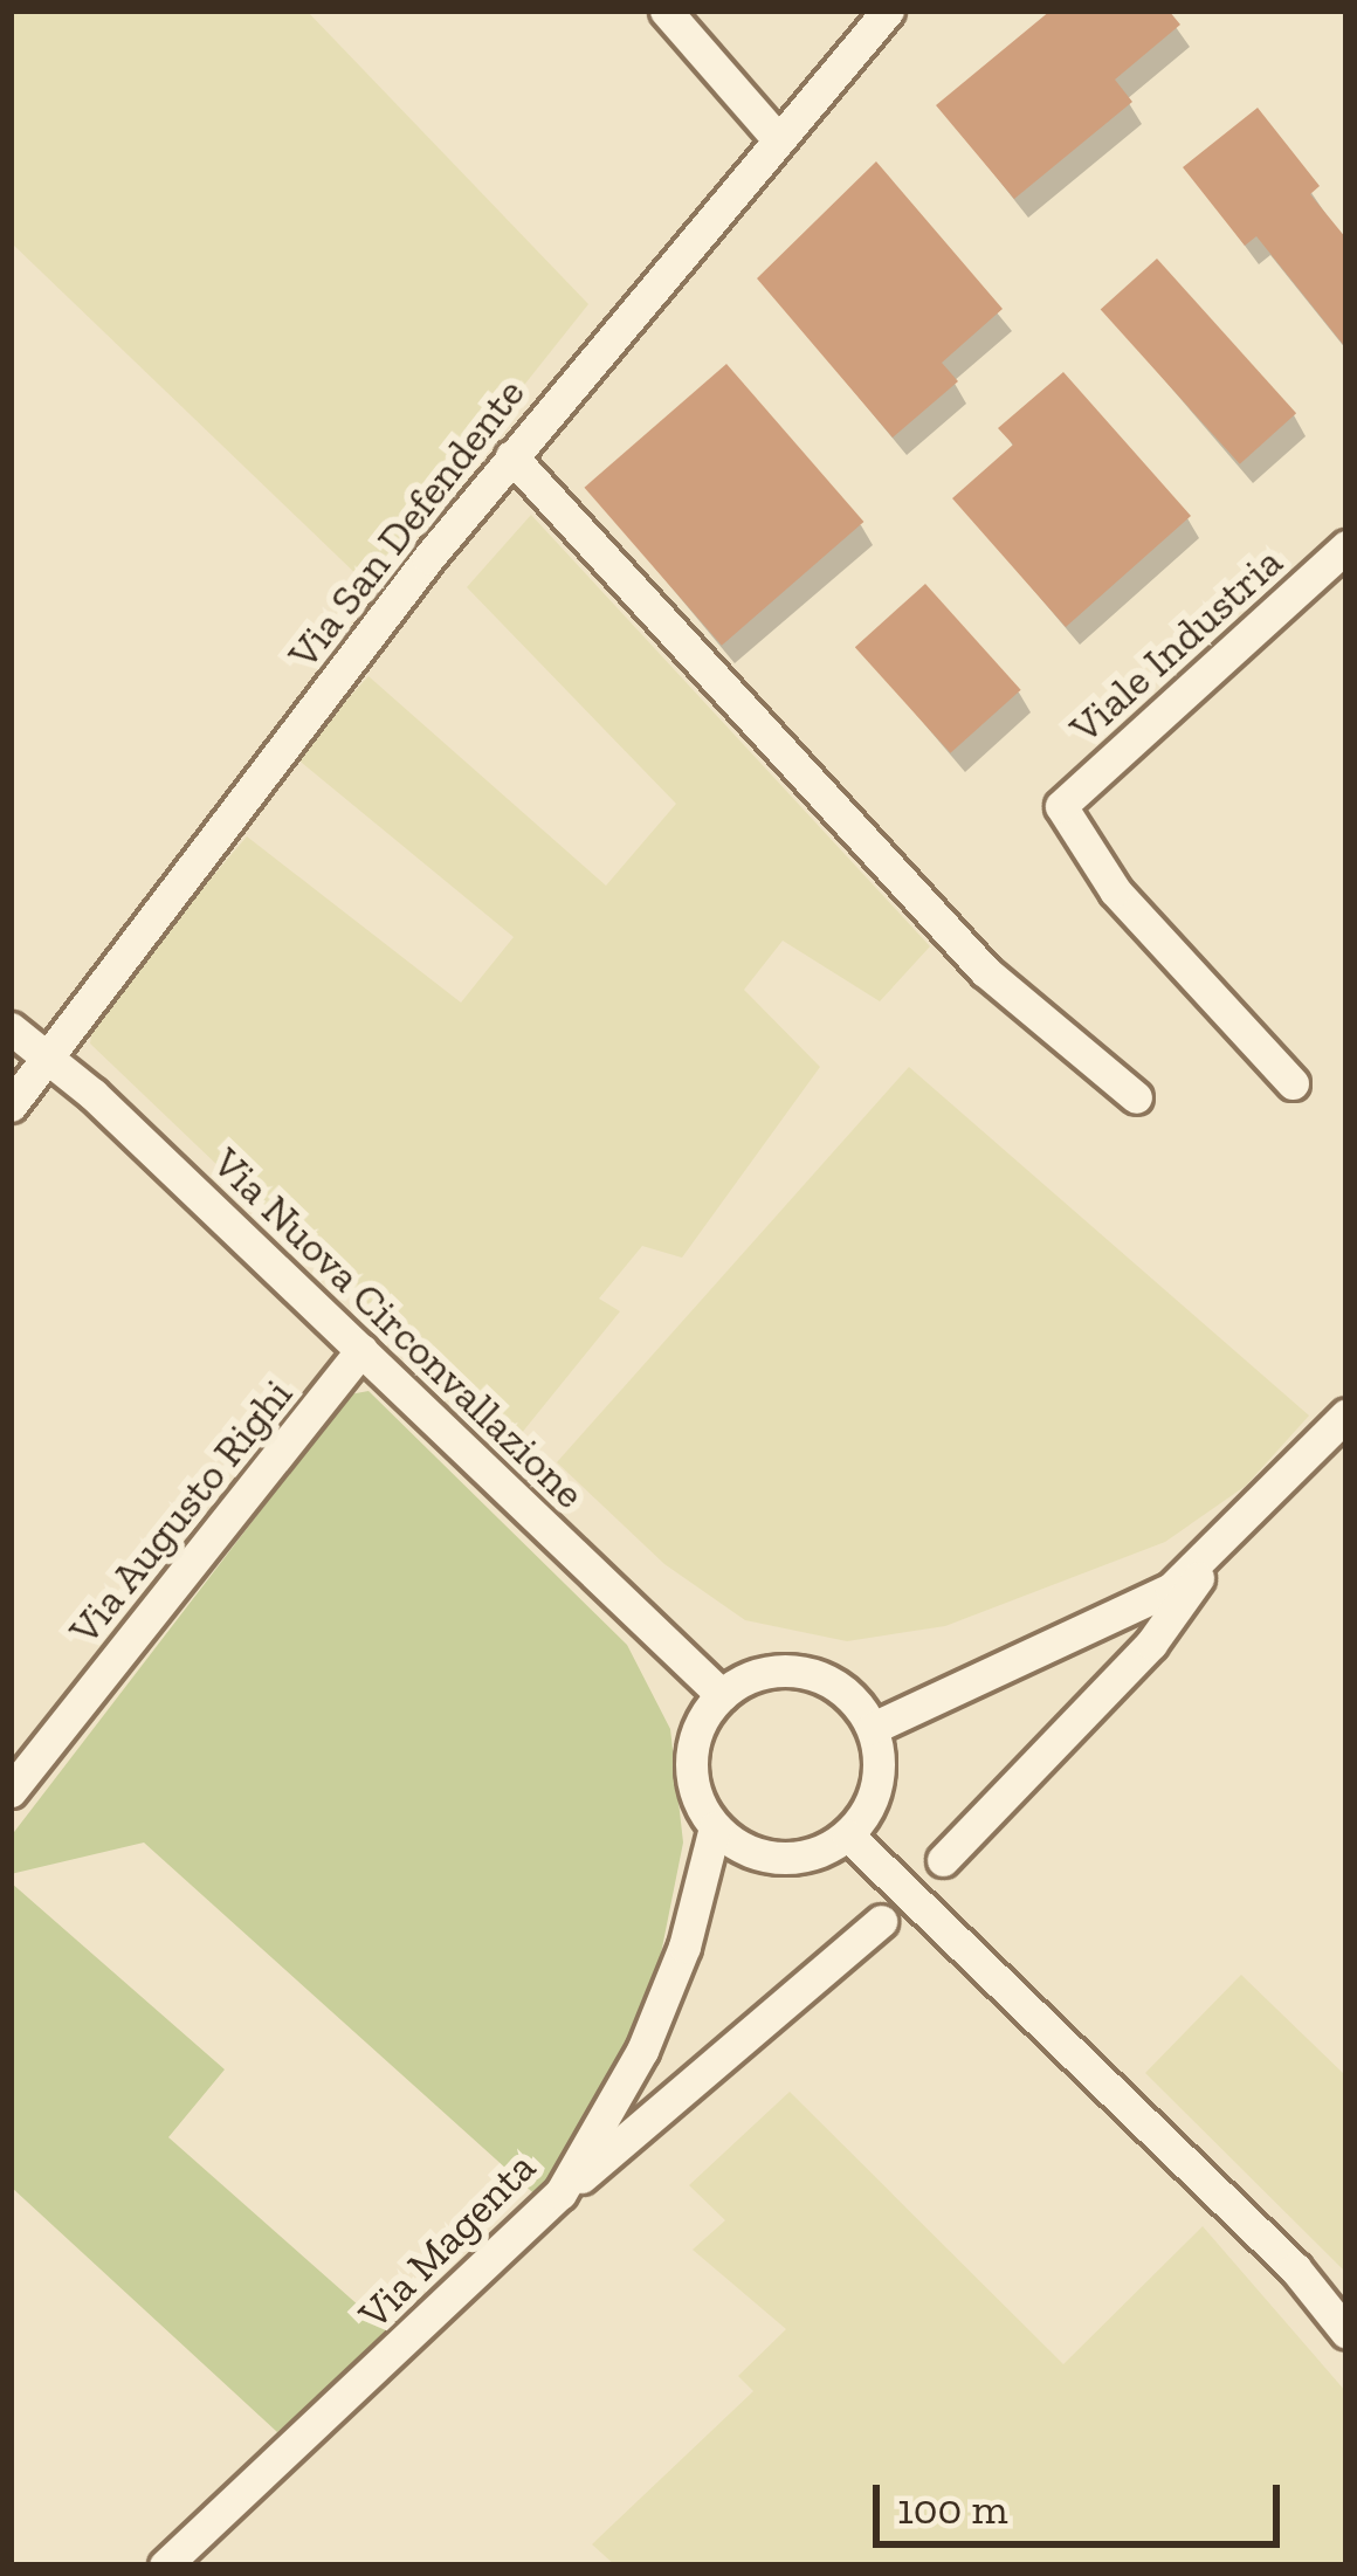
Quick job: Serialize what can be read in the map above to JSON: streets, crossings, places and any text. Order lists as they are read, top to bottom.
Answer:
{
  "streets": {
    "street": [
      "Via San Defendente",
      "Viale Industria",
      "Via Nuova Circonvallazione",
      "Via Augusto Righi",
      "Via Magenta"
    ]
  },
  "crossings": [
    ["Via San Defendente", "Via Nuova Circonvallazione"],
    ["Via Nuova Circonvallazione", "Via Augusto Righi"],
    ["Via Nuova Circonvallazione", "Via Magenta"]
  ],
  "scale_bar": "100 m"
}
